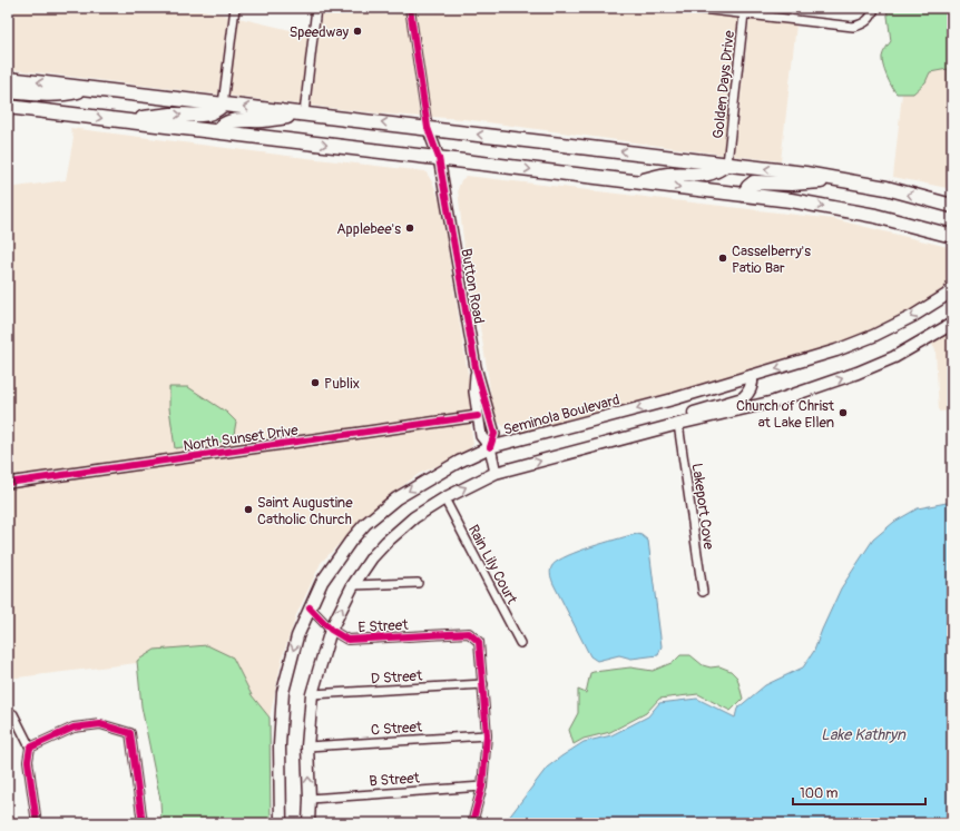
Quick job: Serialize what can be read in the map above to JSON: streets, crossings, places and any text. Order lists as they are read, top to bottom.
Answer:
{
  "streets": {
    "main road": ["Seminola Boulevard"],
    "street": [
      "Golden Days Drive",
      "Button Road",
      "North Sunset Drive",
      "Lakeport Cove",
      "Rain Lily Court",
      "E Street",
      "D Street",
      "C Street",
      "B Street"
    ]
  },
  "crossings": [
    ["Button Road", "Seminola Boulevard"],
    ["Button Road", "North Sunset Drive"],
    ["Seminola Boulevard", "E Street"],
    ["E Street", "D Street"]
  ],
  "water": ["Lake Kathryn"],
  "places": [
    "Speedway",
    "Applebee's",
    "Casselberry's Patio Bar",
    "Publix",
    "Church of Christ at Lake Ellen",
    "Saint Augustine Catholic Church"
  ],
  "scale_bar": "100 m"
}
